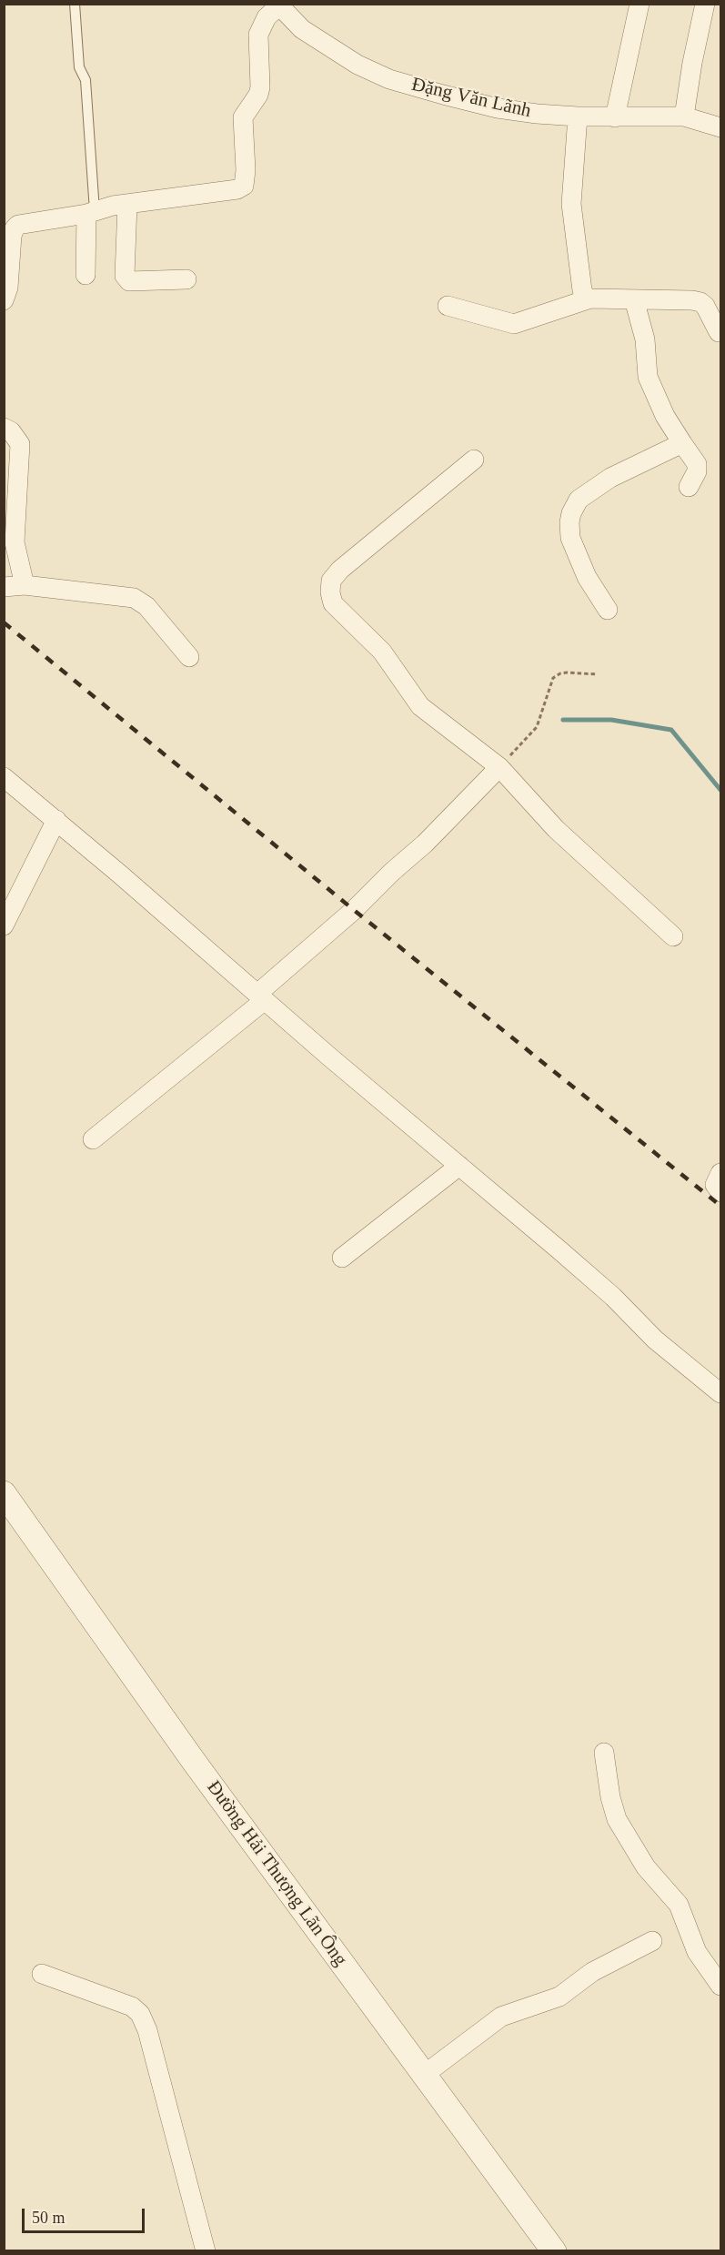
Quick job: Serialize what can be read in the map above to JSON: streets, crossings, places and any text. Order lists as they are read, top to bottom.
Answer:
{
  "streets": {
    "street": ["Đặng Văn Lãnh", "Đường Hải Thượng Lãn Ông"]
  },
  "scale_bar": "50 m"
}
